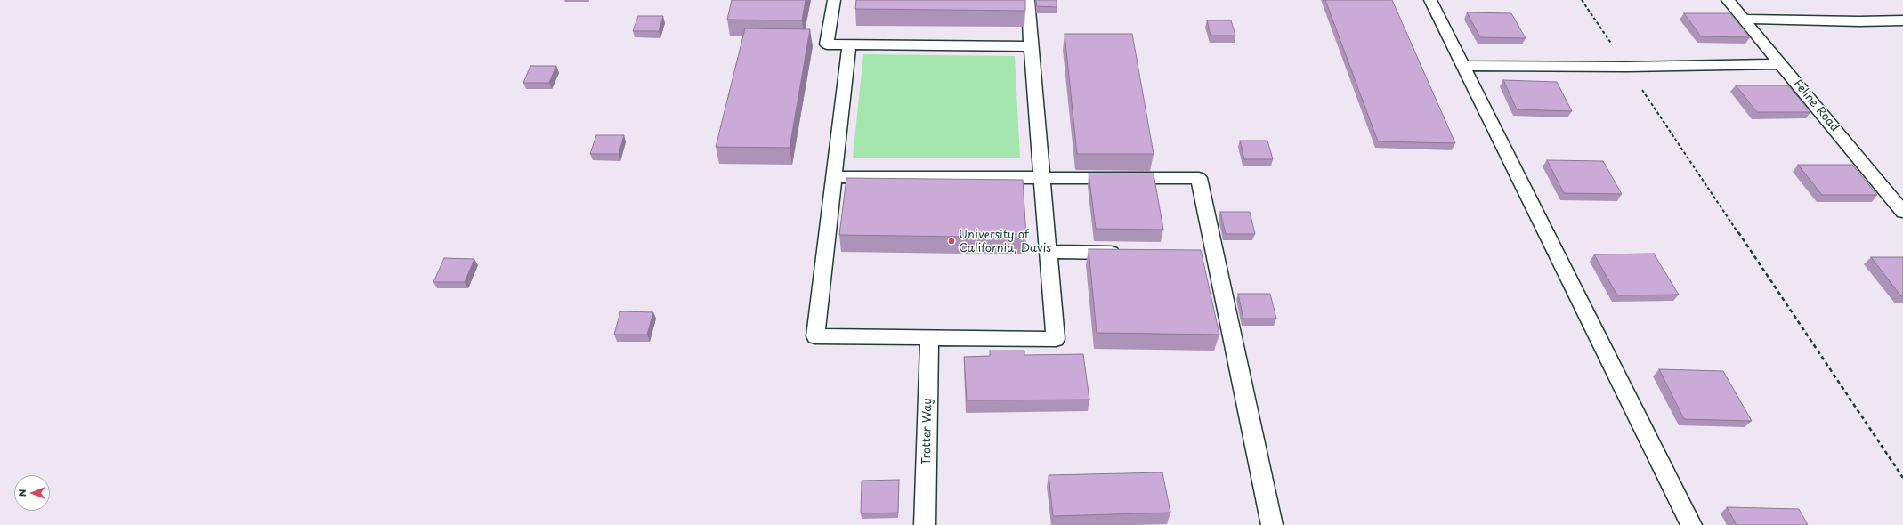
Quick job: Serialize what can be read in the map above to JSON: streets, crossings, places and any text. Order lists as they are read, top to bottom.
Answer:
{
  "streets": {
    "lane": ["Feline Road", "Trotter Way"]
  },
  "places": ["University of California, Davis"],
  "north": "left"
}
